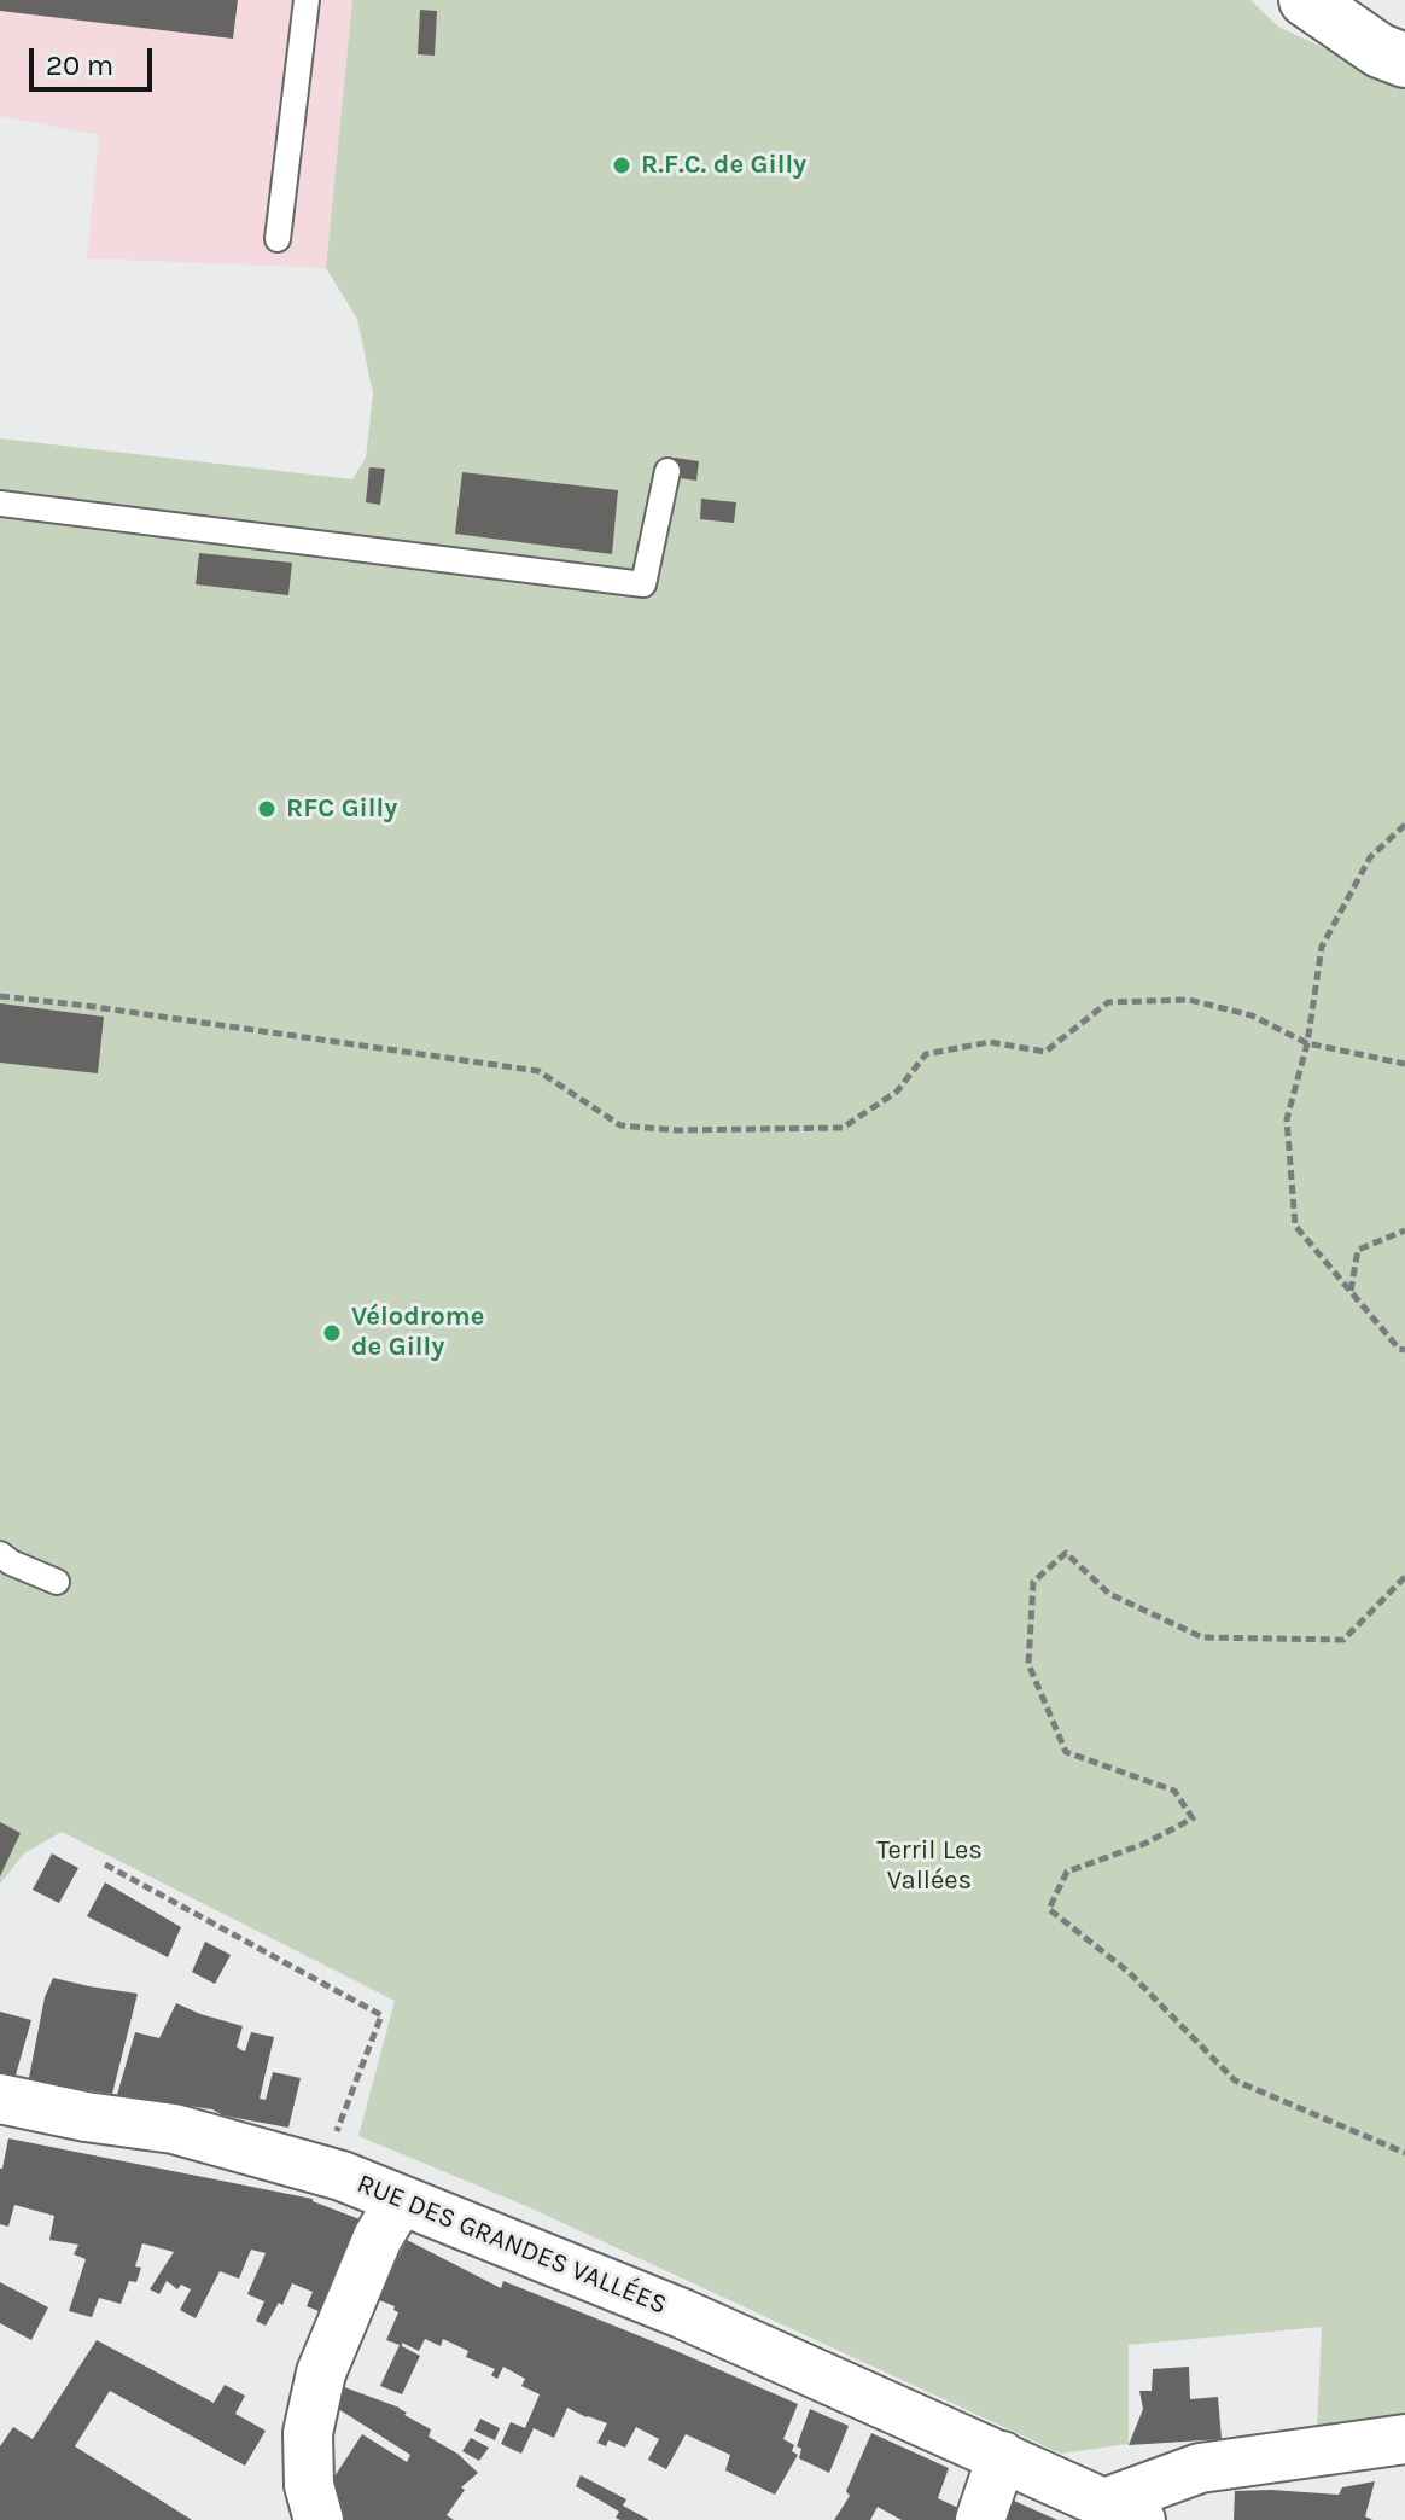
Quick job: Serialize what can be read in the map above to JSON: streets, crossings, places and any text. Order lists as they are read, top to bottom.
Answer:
{
  "streets": {
    "street": ["RUE DES GRANDES VALLÉES"]
  },
  "parks": ["Terril Les Vallées"],
  "places": ["R.F.C. de Gilly", "RFC Gilly", "Vélodrome de Gilly"],
  "scale_bar": "20 m"
}
